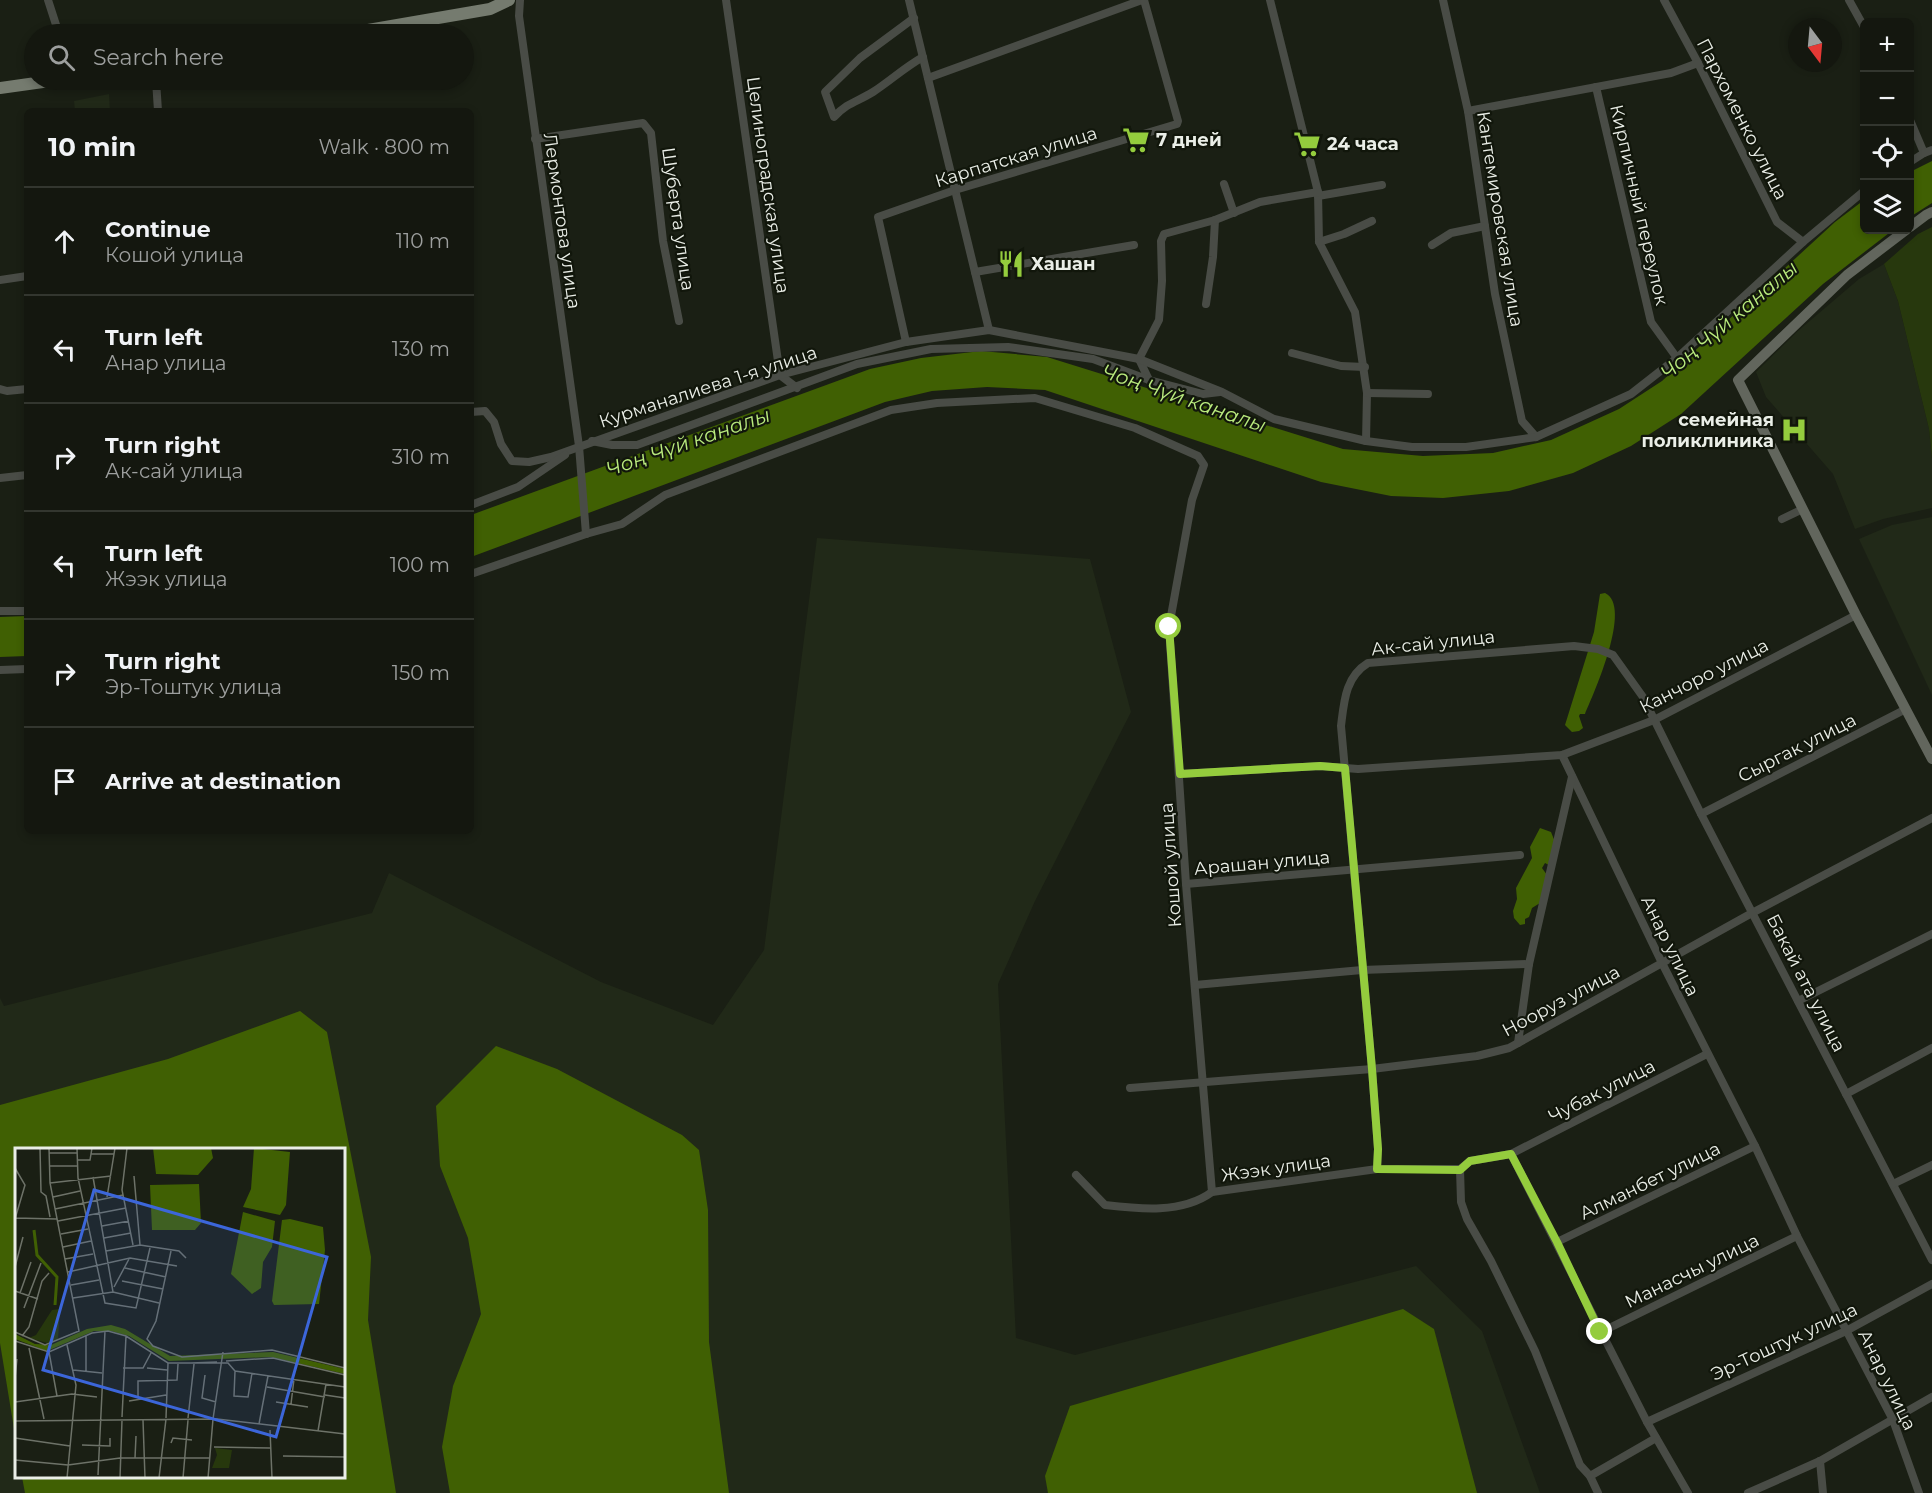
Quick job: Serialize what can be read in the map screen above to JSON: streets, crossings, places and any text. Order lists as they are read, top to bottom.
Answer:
{
  "streets": {
    "street": [
      "Пархоменко улица",
      "Карпатская улица",
      "Целиноградская улица",
      "Кирпичный переулок",
      "Шуберта улица",
      "Кантемировская улица",
      "Лермонтова улица",
      "Курманалиева 1-я улица",
      "Ак-сай улица",
      "Канчоро улица",
      "Сыргак улица",
      "Арашан улица",
      "Кошой улица",
      "Анар улица",
      "Бакай ата улица",
      "Нооруз улица",
      "Чубак улица",
      "Жээк улица",
      "Алманбет улица",
      "Манасчы улица",
      "Эр-Тоштук улица"
    ]
  },
  "crossings": [
    ["Пархоменко улица", "Курманалиева 1-я улица"],
    ["Карпатская улица", "Курманалиева 1-я улица"],
    ["Целиноградская улица", "Курманалиева 1-я улица"],
    ["Кирпичный переулок", "Курманалиева 1-я улица"],
    ["Шуберта улица", "Лермонтова улица"],
    ["Кантемировская улица", "Курманалиева 1-я улица"],
    ["Лермонтова улица", "Курманалиева 1-я улица"],
    ["Лермонтова улица", "Кошой улица"],
    ["Ак-сай улица", "Канчоро улица"],
    ["Ак-сай улица", "Арашан улица"],
    ["Ак-сай улица", "Бакай ата улица"],
    ["Ак-сай улица", "Нооруз улица"],
    ["Ак-сай улица", "Жээк улица"],
    ["Канчоро улица", "Анар улица"],
    ["Канчоро улица", "Бакай ата улица"],
    ["Сыргак улица", "Бакай ата улица"],
    ["Арашан улица", "Кошой улица"],
    ["Кошой улица", "Нооруз улица"],
    ["Кошой улица", "Жээк улица"],
    ["Анар улица", "Нооруз улица"],
    ["Анар улица", "Чубак улица"],
    ["Анар улица", "Алманбет улица"],
    ["Анар улица", "Манасчы улица"],
    ["Анар улица", "Эр-Тоштук улица"],
    ["Бакай ата улица", "Нооруз улица"],
    ["Чубак улица", "Жээк улица"]
  ],
  "water": ["Чоң Чүй каналы"],
  "places": {
    "supermarket": ["7 дней", "24 часа"],
    "restaurant": ["Хашан"],
    "hospital": ["семейная поликлиника"]
  },
  "north": "bottom",
  "page": {
    "map_buttons": ["+", "−"],
    "search": "Search here",
    "heading": ["10 min", "Walk · 800 m"],
    "list": [
      ["Continue", "Кошой улица", "110 m"],
      ["Turn left", "Анар улица", "130 m"],
      ["Turn right", "Ак-сай улица", "310 m"],
      ["Turn left", "Жээк улица", "100 m"],
      ["Turn right", "Эр-Тоштук улица", "150 m"],
      "Arrive at destination"
    ]
  }
}
